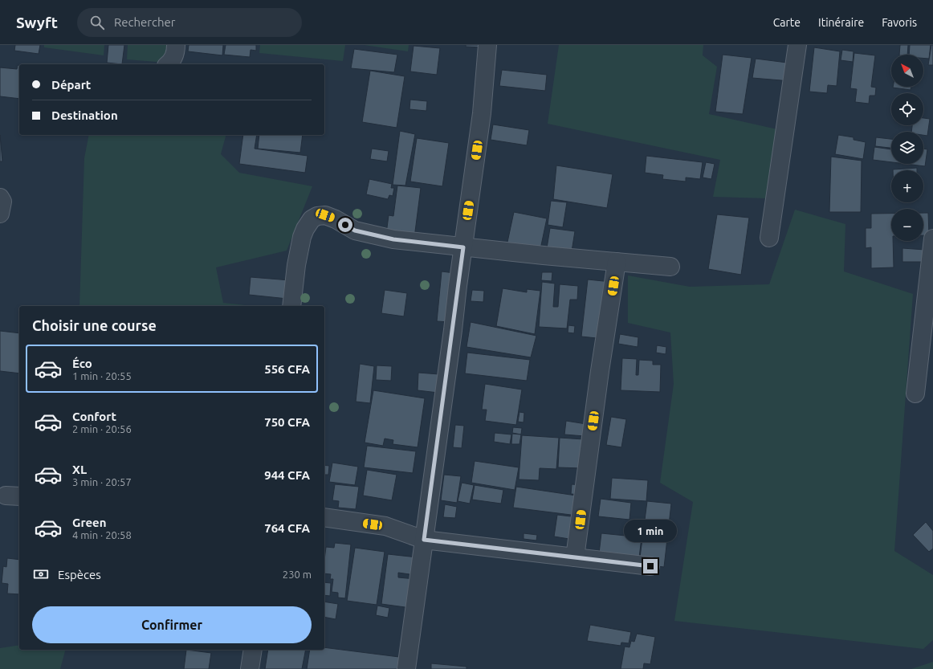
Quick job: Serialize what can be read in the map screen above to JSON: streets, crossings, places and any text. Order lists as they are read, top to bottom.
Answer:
{
  "north": "top left",
  "page": {
    "header": "Swyft",
    "search": "Rechercher",
    "nav": ["Carte", "Itinéraire", "Favoris"],
    "map_buttons": ["+", "−"],
    "banner": ["Départ", "Destination"],
    "heading": "Choisir une course",
    "list": [
      {
        "name": "Éco",
        "note": "1 min · 20:55",
        "value": "556 CFA"
      },
      {
        "name": "Confort",
        "note": "2 min · 20:56",
        "value": "750 CFA"
      },
      {
        "name": "XL",
        "note": "3 min · 20:57",
        "value": "944 CFA"
      },
      {
        "name": "Green",
        "note": "4 min · 20:58",
        "value": "764 CFA"
      }
    ],
    "bubble": "1 min",
    "pay": ["Espèces", "230 m"],
    "buttons": "Confirmer"
  }
}
